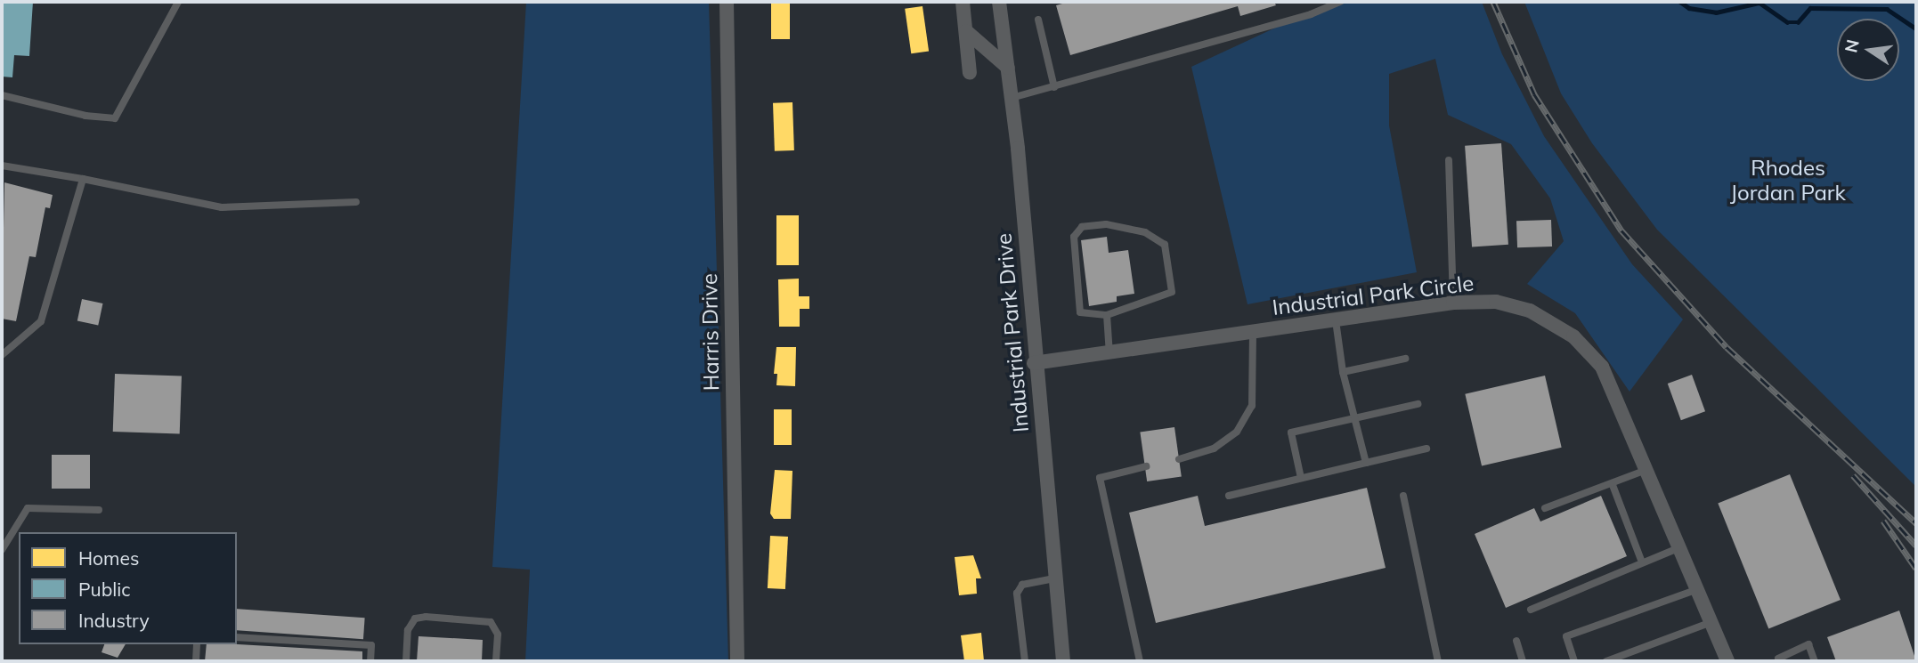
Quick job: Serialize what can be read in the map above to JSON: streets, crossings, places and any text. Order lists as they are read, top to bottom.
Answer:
{
  "streets": {
    "street": ["Industrial Park Circle", "Harris Drive", "Industrial Park Drive"]
  },
  "crossings": [
    ["Industrial Park Circle", "Industrial Park Drive"]
  ],
  "parks": ["Rhodes Jordan Park"],
  "legend": ["Homes", "Public", "Industry"],
  "north": "left"
}
